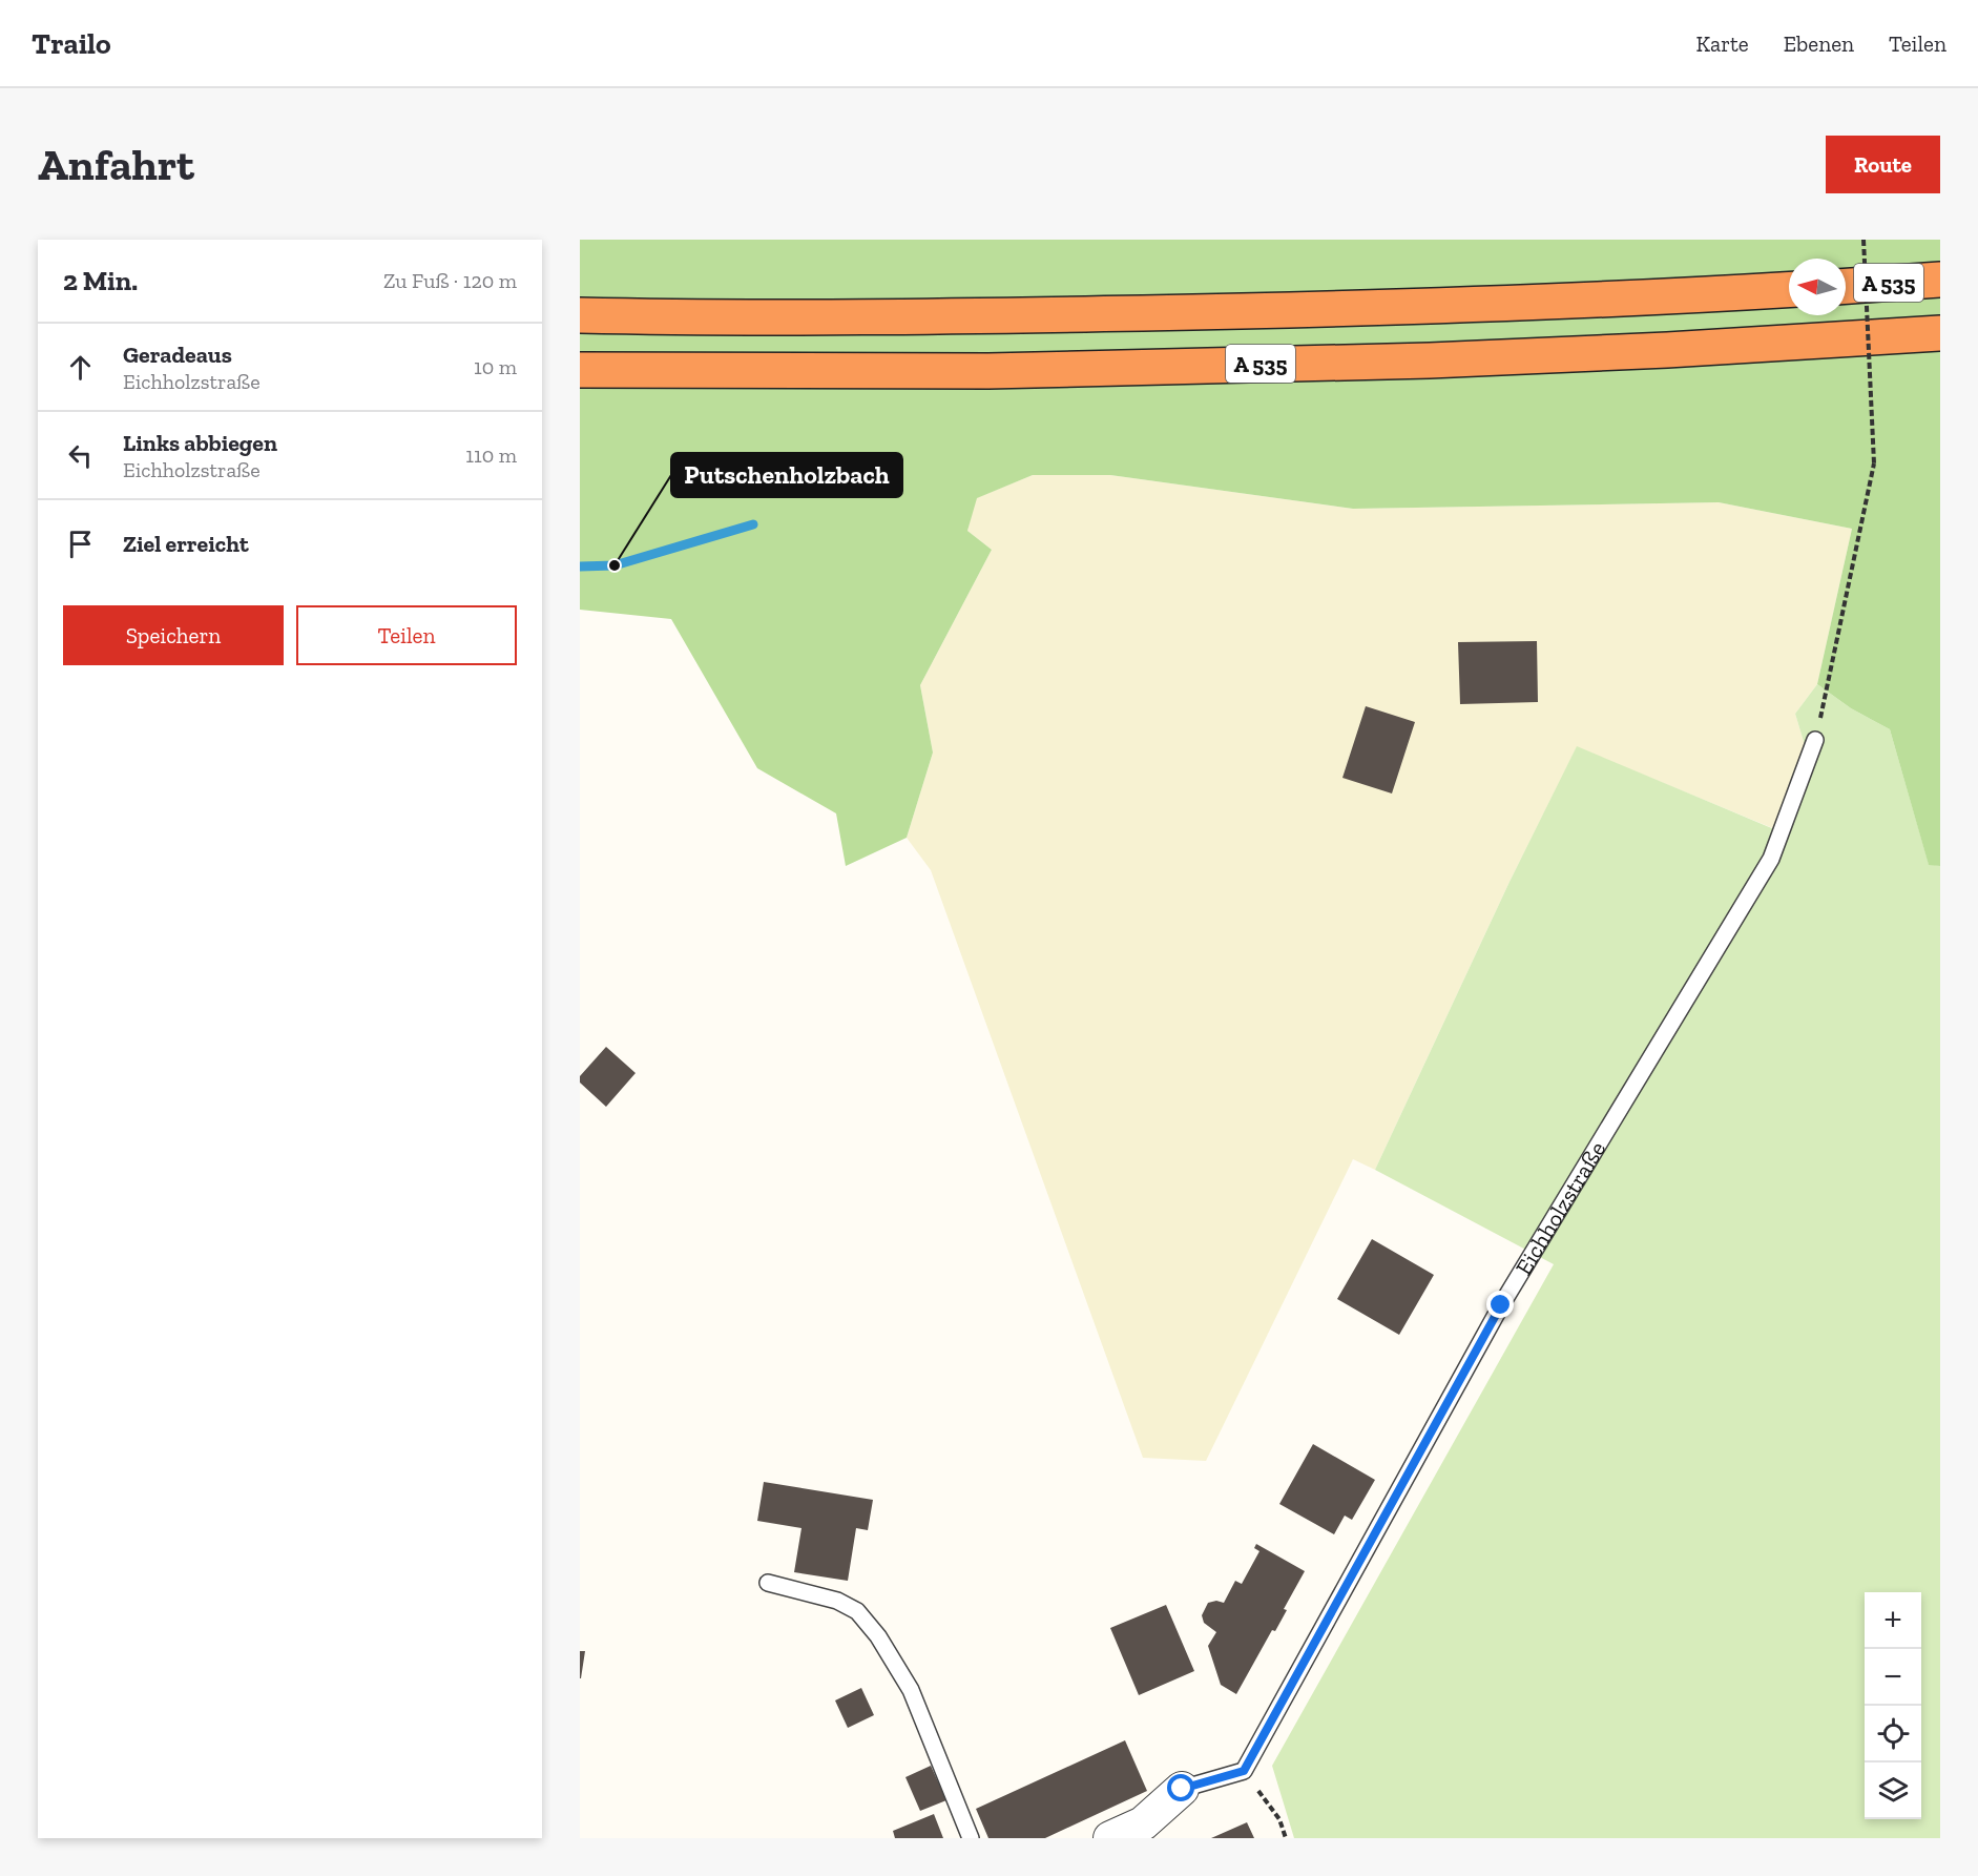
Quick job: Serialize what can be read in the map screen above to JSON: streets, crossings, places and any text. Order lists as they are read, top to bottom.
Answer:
{
  "streets": {
    "highway": ["A 535"],
    "lane": ["Eichholzstraße"]
  },
  "places": ["Putschenholzbach"],
  "north": "left",
  "page": {
    "header": "Trailo",
    "nav": ["Karte", "Ebenen", "Teilen"],
    "buttons": [
      "Route",
      ["Speichern", "Teilen"]
    ],
    "title": "Anfahrt",
    "heading": ["2 Min.", "Zu Fuß · 120 m"],
    "list": [
      ["Geradeaus", "Eichholzstraße", "10 m"],
      ["Links abbiegen", "Eichholzstraße", "110 m"],
      "Ziel erreicht"
    ],
    "map_buttons": ["+", "−"]
  }
}
